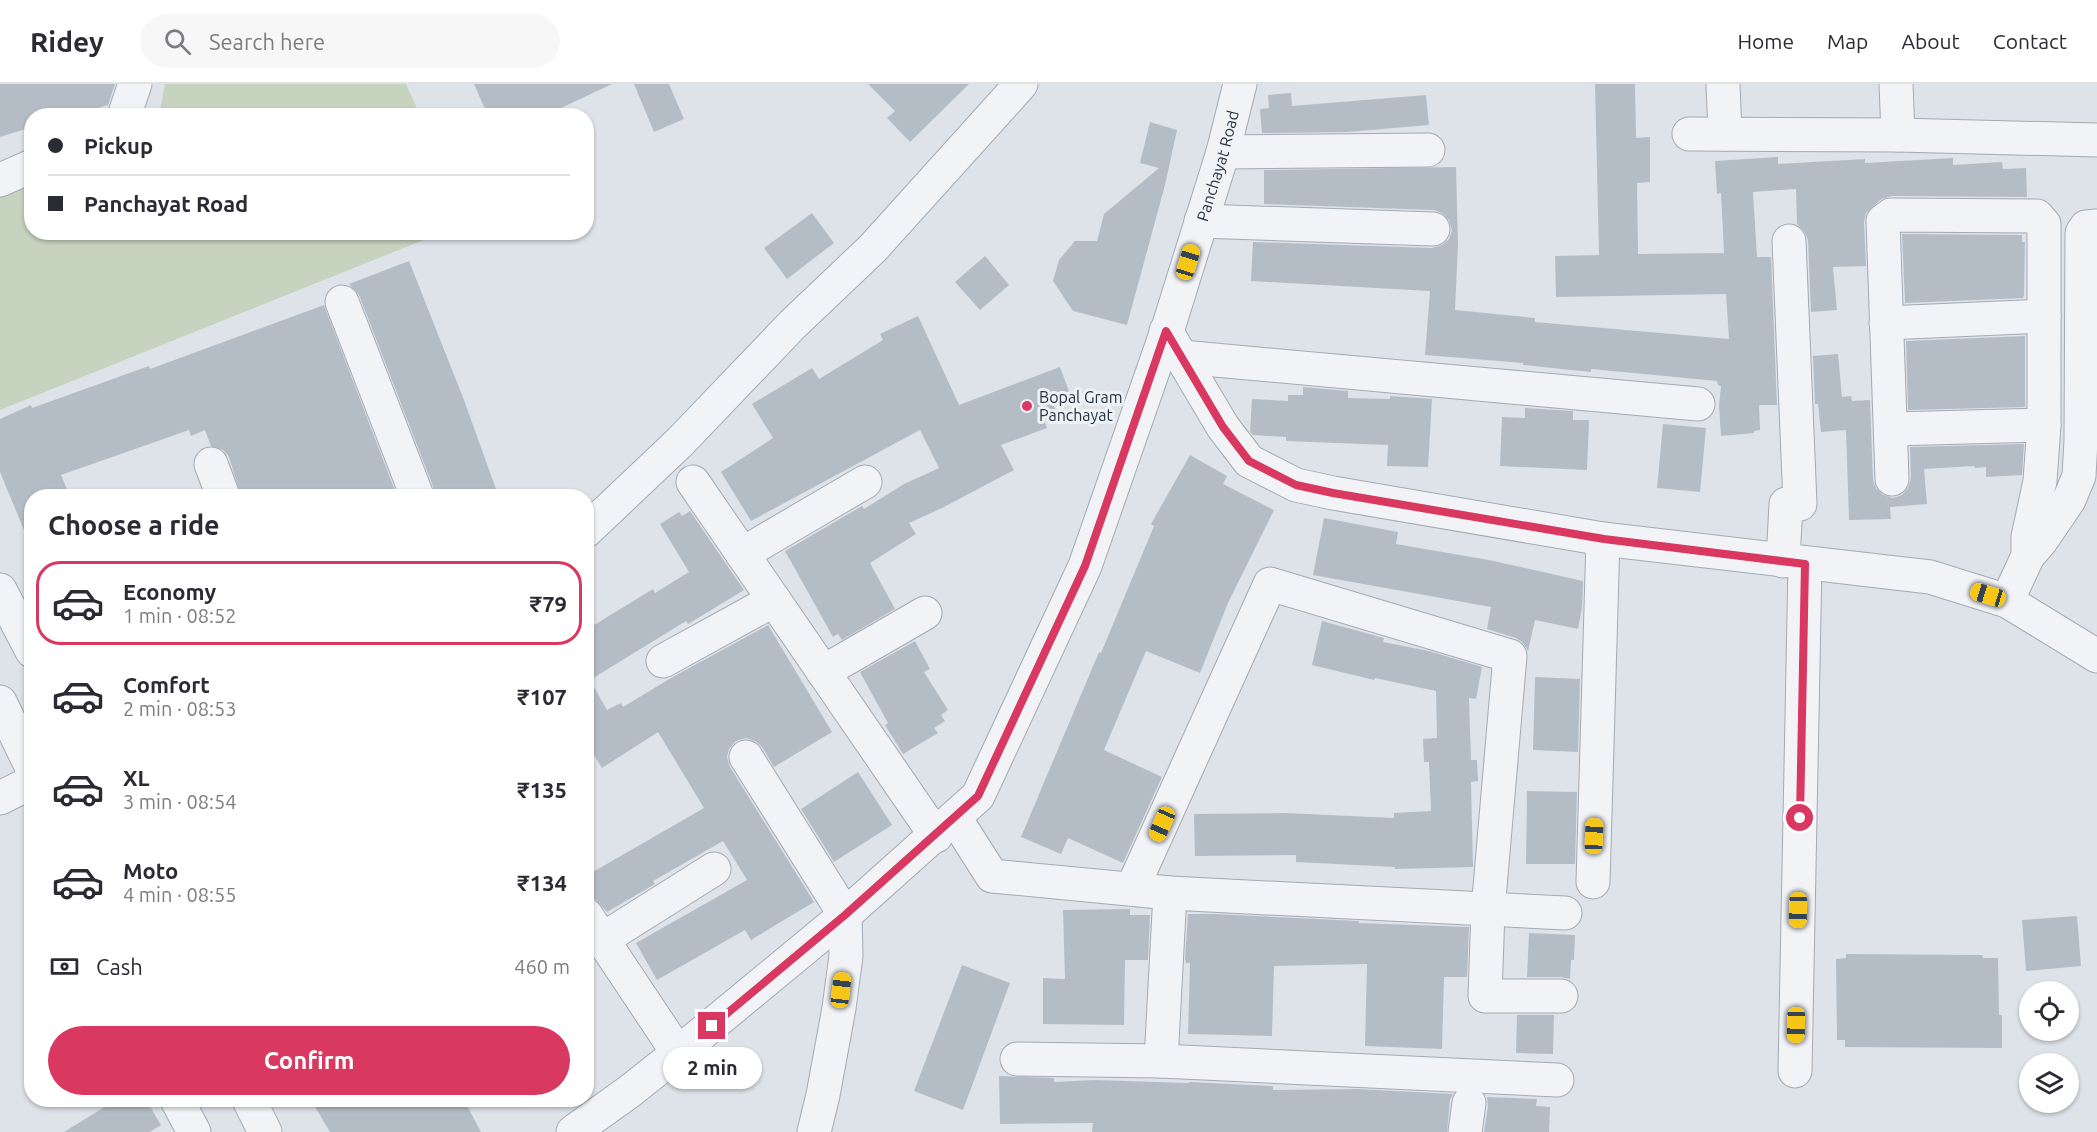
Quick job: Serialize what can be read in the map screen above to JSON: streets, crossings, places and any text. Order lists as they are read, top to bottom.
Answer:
{
  "streets": {
    "street": ["Panchayat Road"]
  },
  "places": ["Bopal Gram Panchayat"],
  "page": {
    "header": "Ridey",
    "search": "Search here",
    "nav": [
      "Home",
      "Map",
      "About",
      "Contact"
    ],
    "banner": ["Pickup", "Panchayat Road"],
    "heading": "Choose a ride",
    "list": [
      {
        "name": "Economy",
        "note": "1 min · 08:52",
        "value": "₹79"
      },
      {
        "name": "Comfort",
        "note": "2 min · 08:53",
        "value": "₹107"
      },
      {
        "name": "XL",
        "note": "3 min · 08:54",
        "value": "₹135"
      },
      {
        "name": "Moto",
        "note": "4 min · 08:55",
        "value": "₹134"
      }
    ],
    "pay": ["Cash", "460 m"],
    "buttons": "Confirm",
    "bubble": "2 min"
  }
}
